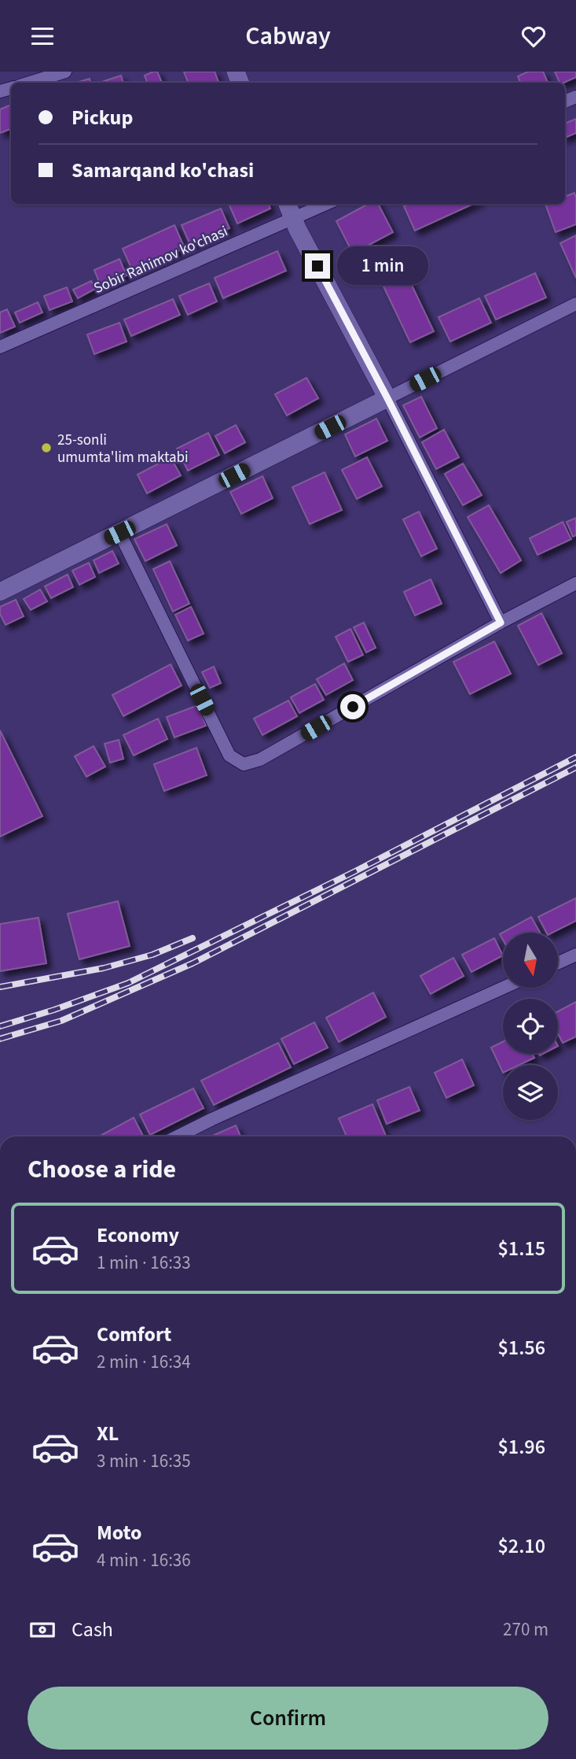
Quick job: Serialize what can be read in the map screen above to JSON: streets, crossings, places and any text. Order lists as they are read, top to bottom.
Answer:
{
  "streets": {
    "street": ["Sobir Rahimov ko'chasi"]
  },
  "places": ["25-sonli umumta'lim maktabi"],
  "north": "bottom",
  "page": {
    "header": "Cabway",
    "banner": ["Pickup", "Samarqand ko'chasi"],
    "bubble": "1 min",
    "heading": "Choose a ride",
    "list": [
      {
        "name": "Economy",
        "note": "1 min · 16:33",
        "value": "$1.15"
      },
      {
        "name": "Comfort",
        "note": "2 min · 16:34",
        "value": "$1.56"
      },
      {
        "name": "XL",
        "note": "3 min · 16:35",
        "value": "$1.96"
      },
      {
        "name": "Moto",
        "note": "4 min · 16:36",
        "value": "$2.10"
      }
    ],
    "pay": ["Cash", "270 m"],
    "buttons": "Confirm"
  }
}
